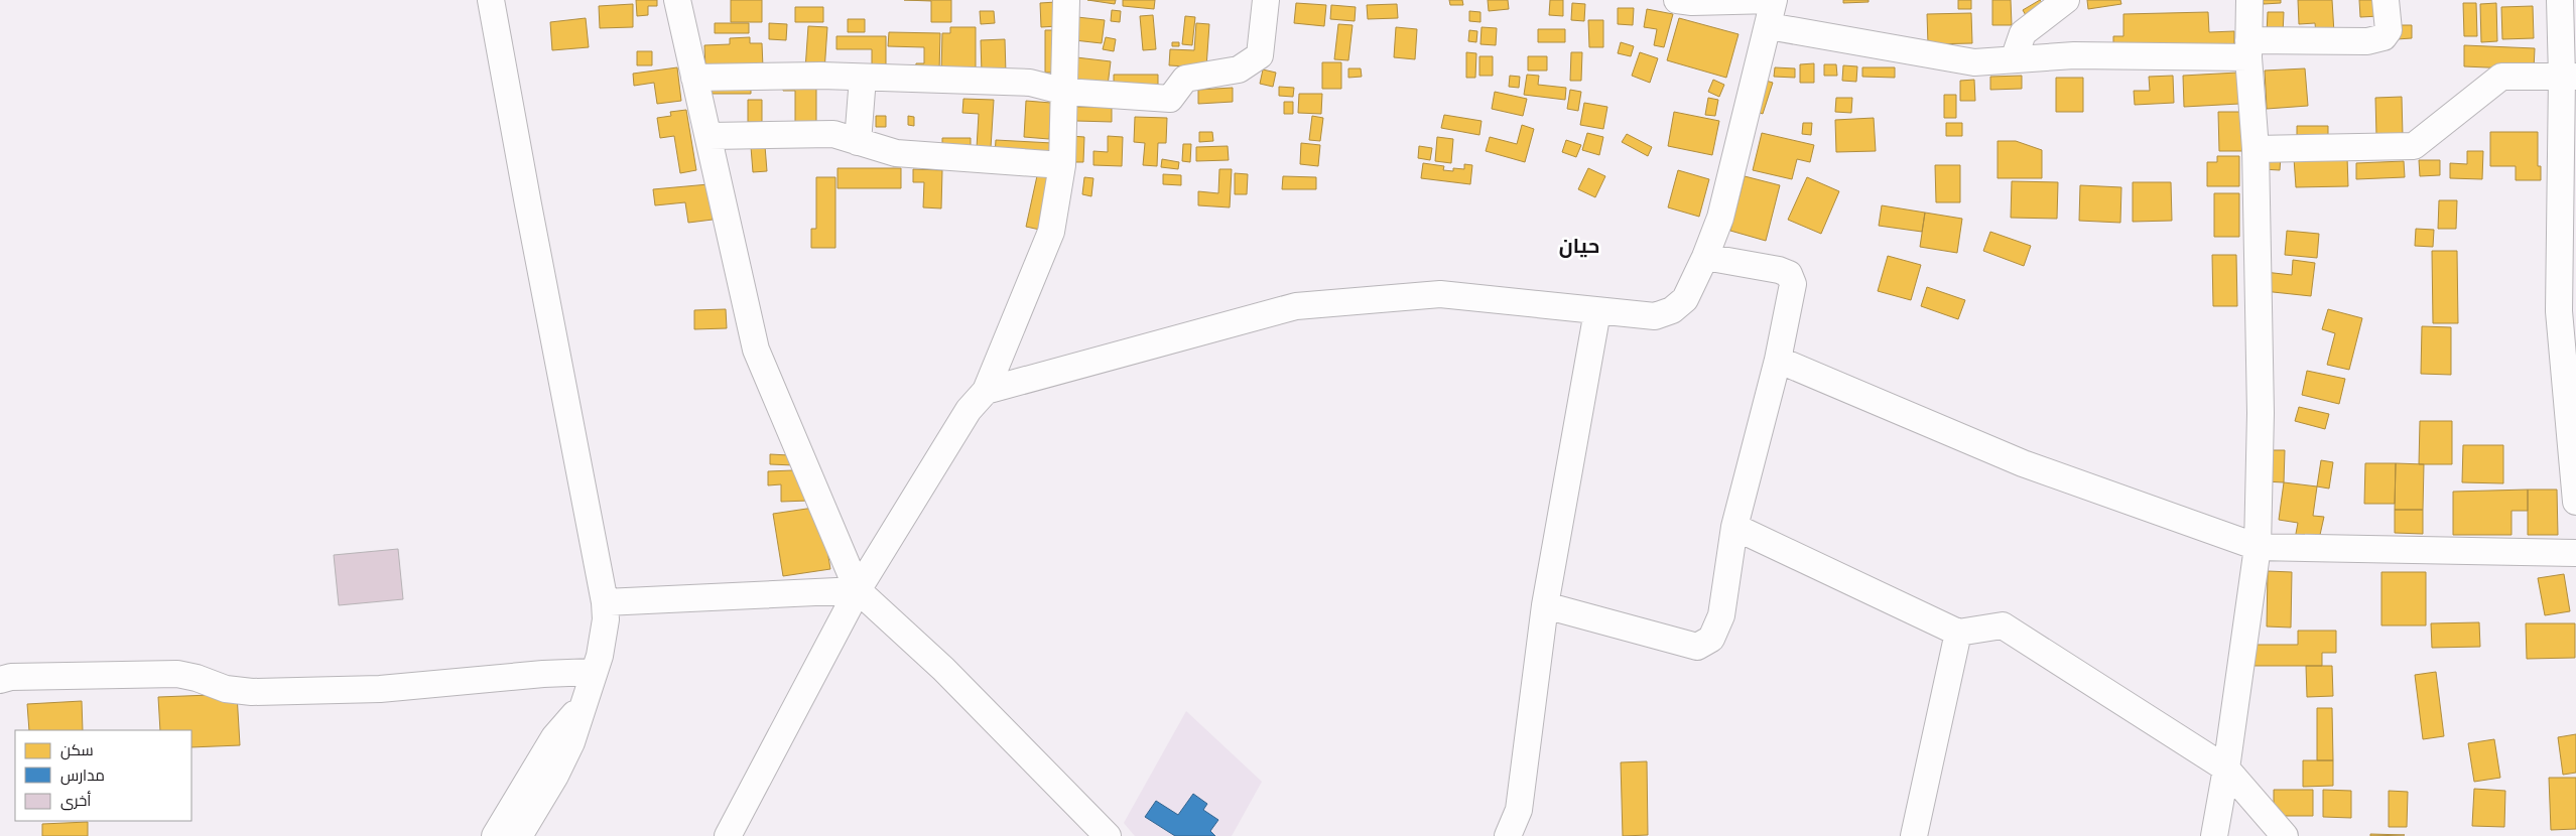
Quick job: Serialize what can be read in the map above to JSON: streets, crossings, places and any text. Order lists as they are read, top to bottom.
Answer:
{
  "districts": ["حيان"],
  "legend": ["سكن", "مدارس", "أخرى"]
}
